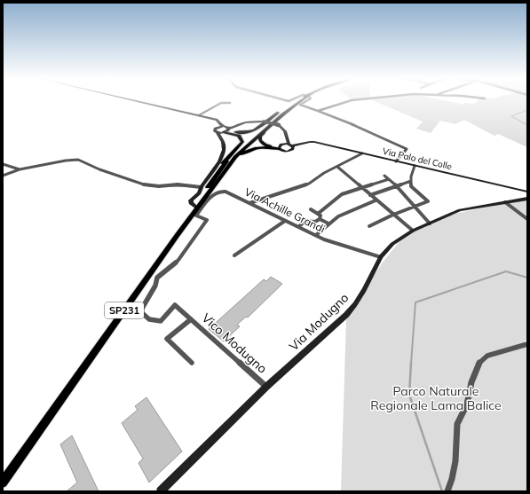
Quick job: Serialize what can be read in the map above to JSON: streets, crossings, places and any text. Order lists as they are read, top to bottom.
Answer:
{
  "streets": {
    "main road": ["SP231"],
    "street": [
      "Via Palo del Colle",
      "Via Achille Grandi",
      "Via Modugno",
      "Vico Modugno"
    ]
  },
  "crossings": [
    ["Via Achille Grandi", "SP231"],
    ["Via Achille Grandi", "Via Modugno"],
    ["Via Achille Grandi", "Vico Modugno"],
    ["Via Modugno", "Vico Modugno"]
  ],
  "parks": ["Parco Naturale Regionale Lama Balice"]
}
